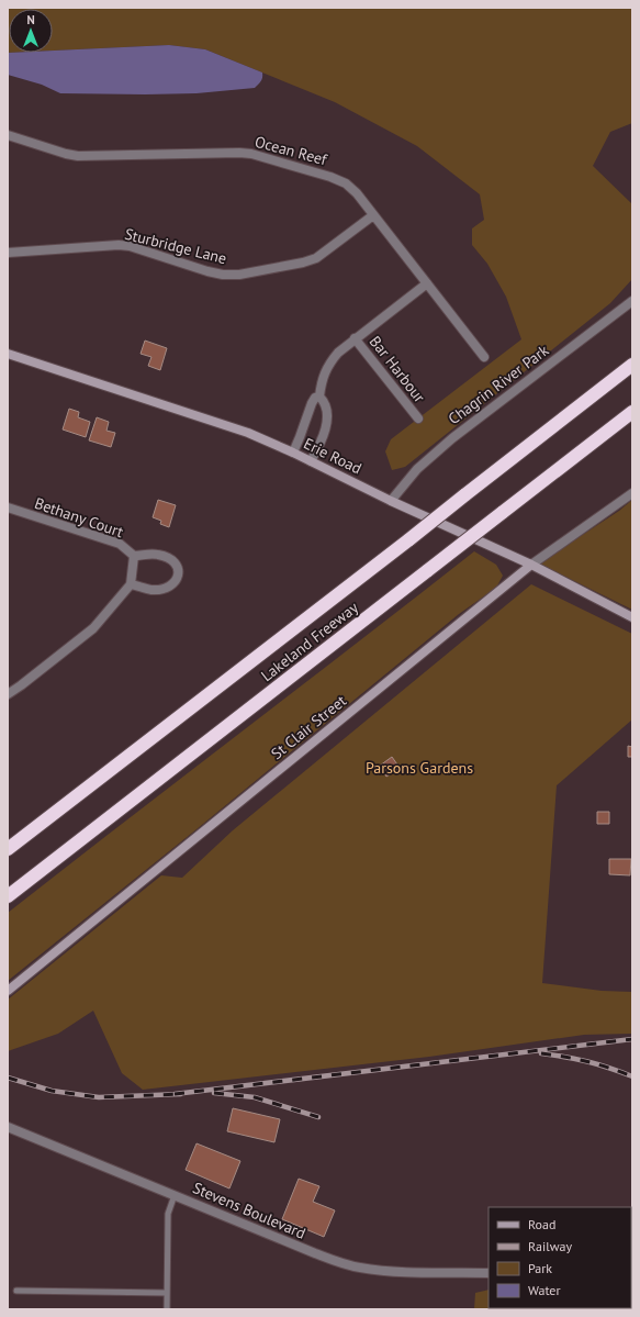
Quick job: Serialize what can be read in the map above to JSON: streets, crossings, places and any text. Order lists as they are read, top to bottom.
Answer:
{
  "streets": {
    "highway": ["Lakeland Freeway"],
    "street": [
      "Ocean Reef",
      "Sturbridge Lane",
      "Bar Harbour",
      "Chagrin River Park",
      "Erie Road",
      "Bethany Court",
      "St Clair Street",
      "Stevens Boulevard"
    ]
  },
  "crossings": [
    ["Ocean Reef", "Sturbridge Lane"],
    ["Chagrin River Park", "Erie Road"],
    ["Erie Road", "St Clair Street"]
  ],
  "parks": ["Parsons Gardens"],
  "legend": [
    "Road",
    "Railway",
    "Park",
    "Water"
  ],
  "north": "top"
}
